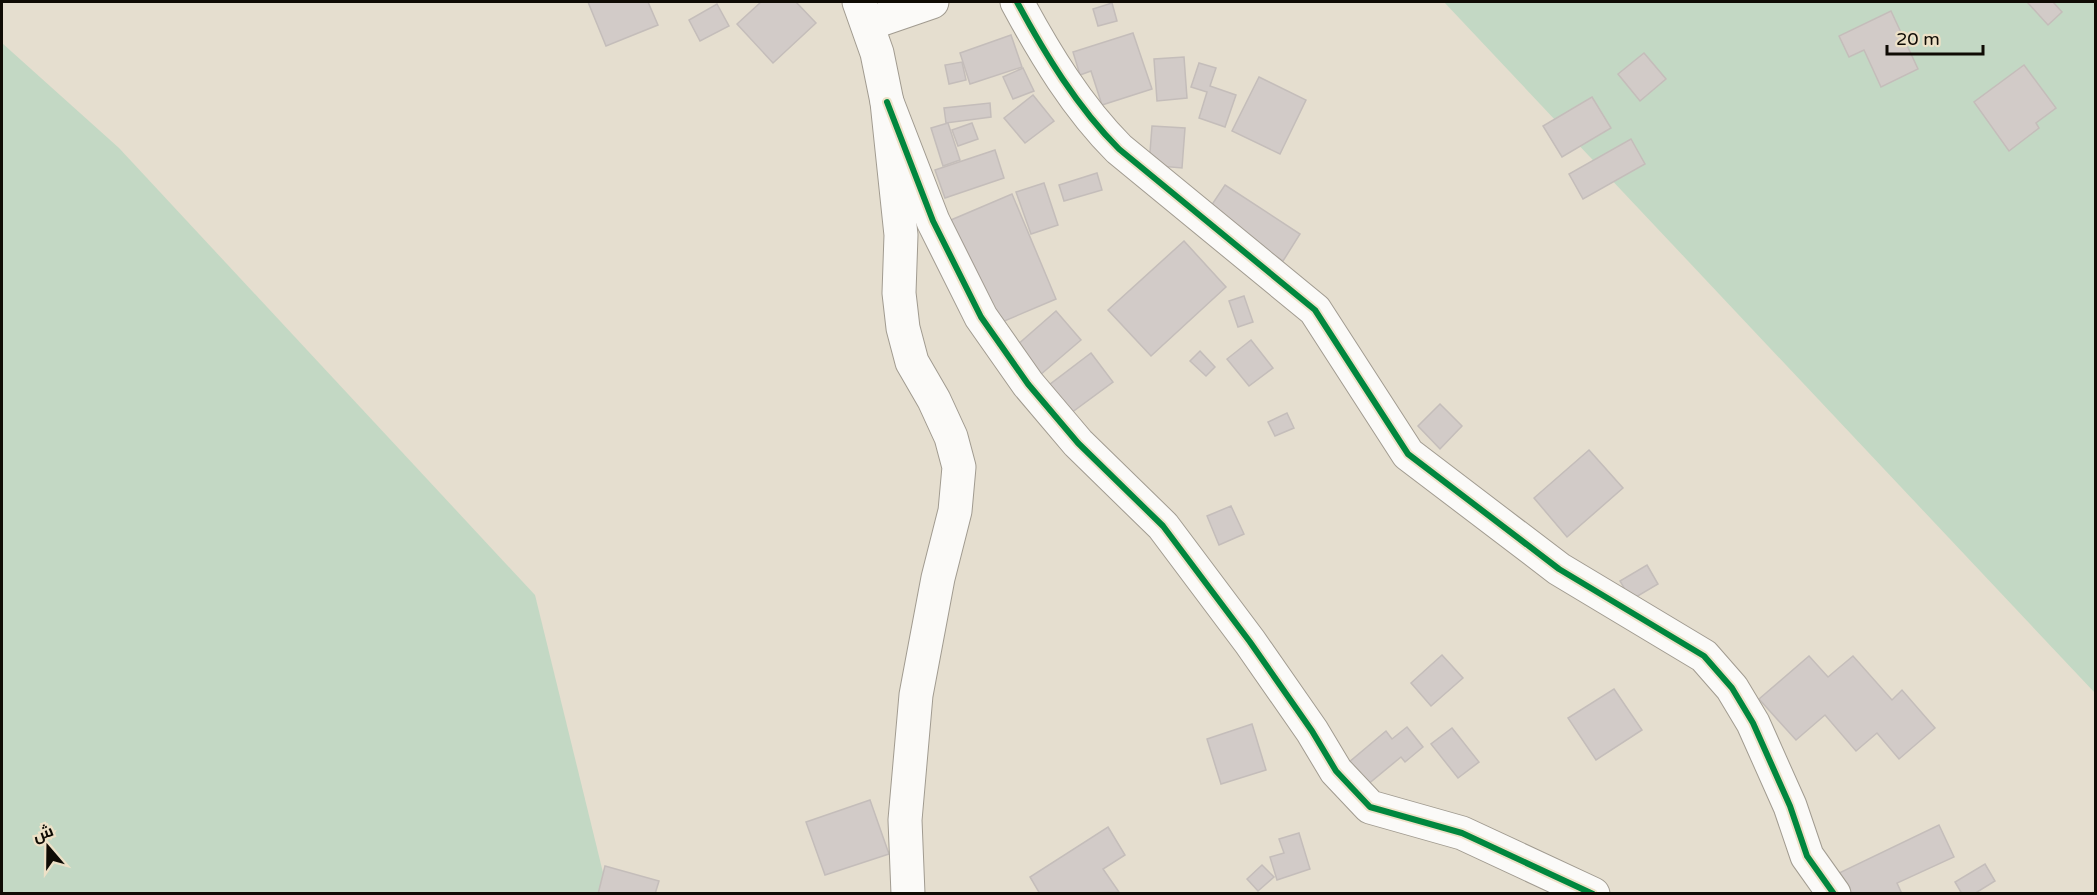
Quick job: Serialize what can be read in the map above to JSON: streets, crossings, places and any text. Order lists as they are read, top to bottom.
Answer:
{
  "scale_bar": "20 m",
  "north": "top"
}
